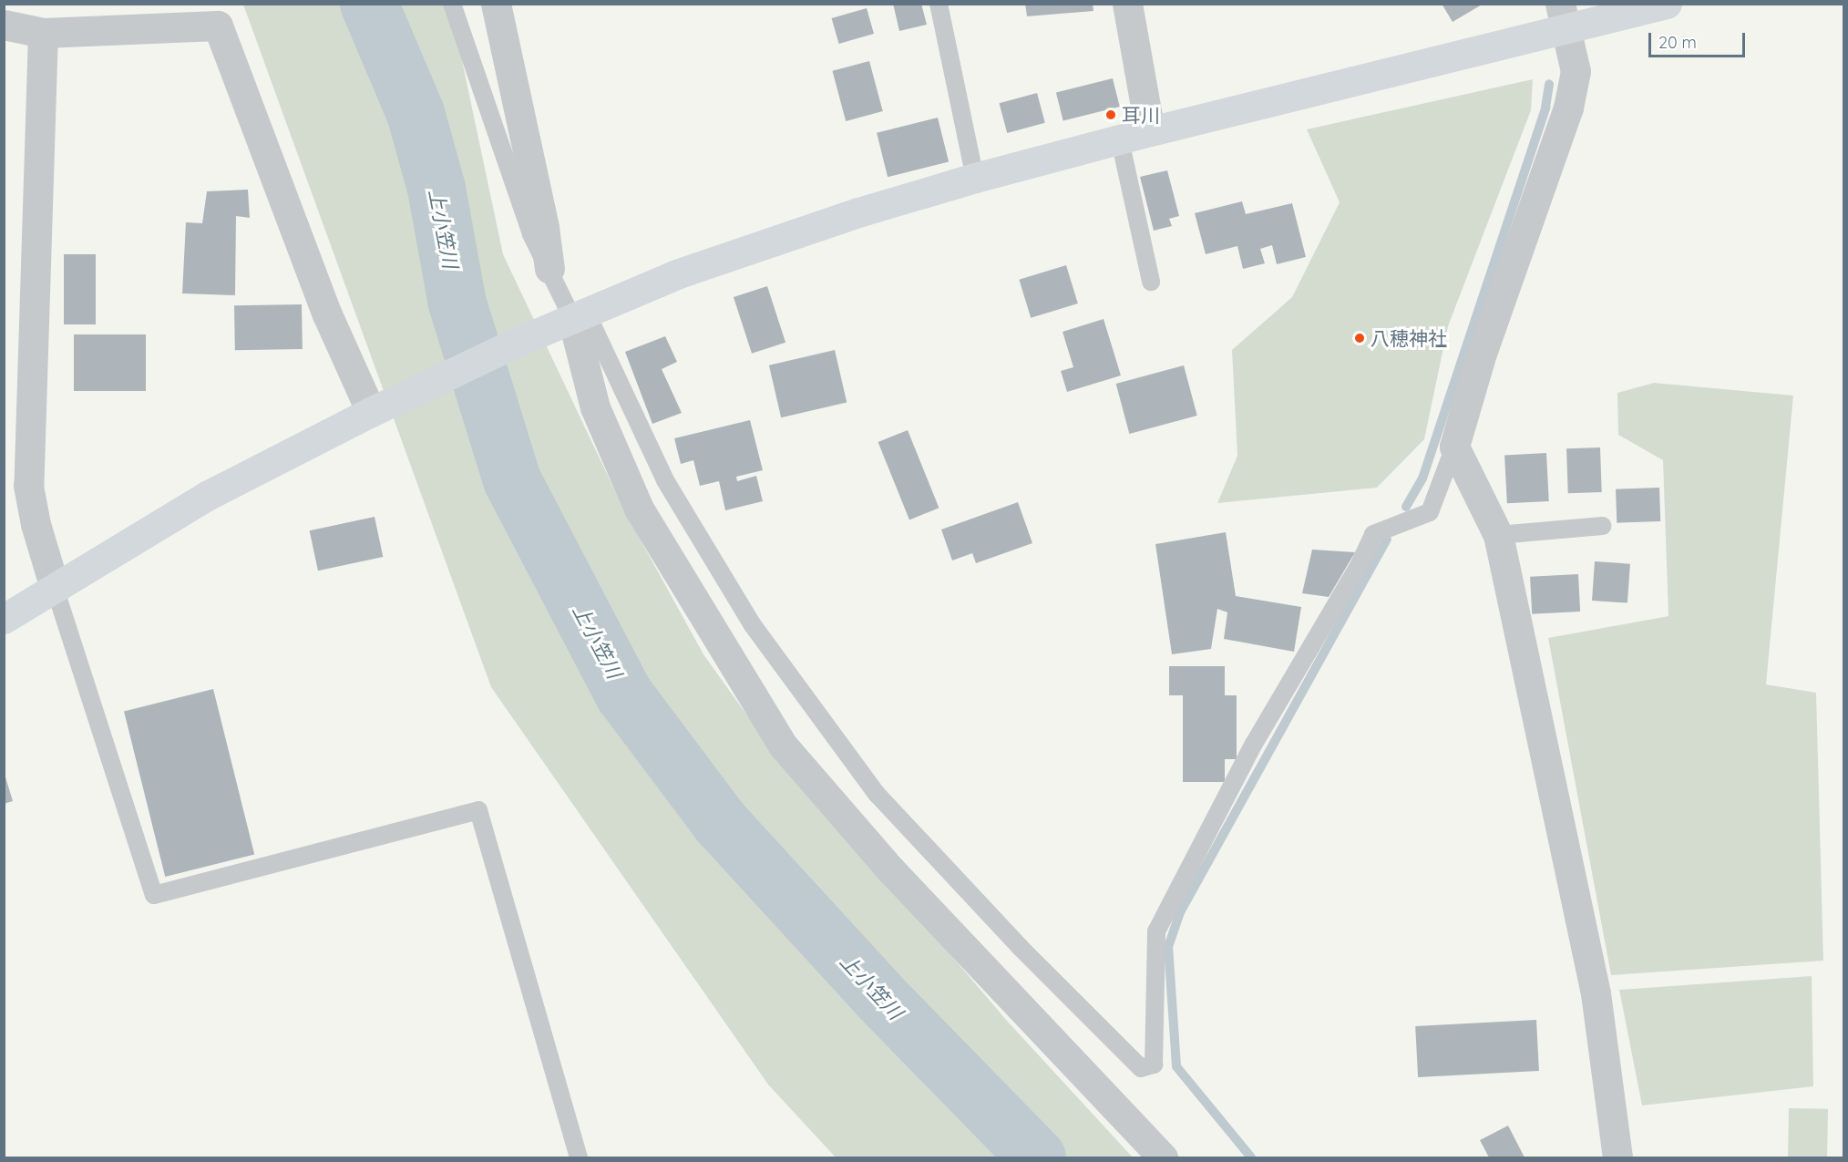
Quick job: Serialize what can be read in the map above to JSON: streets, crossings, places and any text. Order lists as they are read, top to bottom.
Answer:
{
  "water": ["上小笠川"],
  "places": ["耳川", "八穂神社"],
  "scale_bar": "20 m"
}
